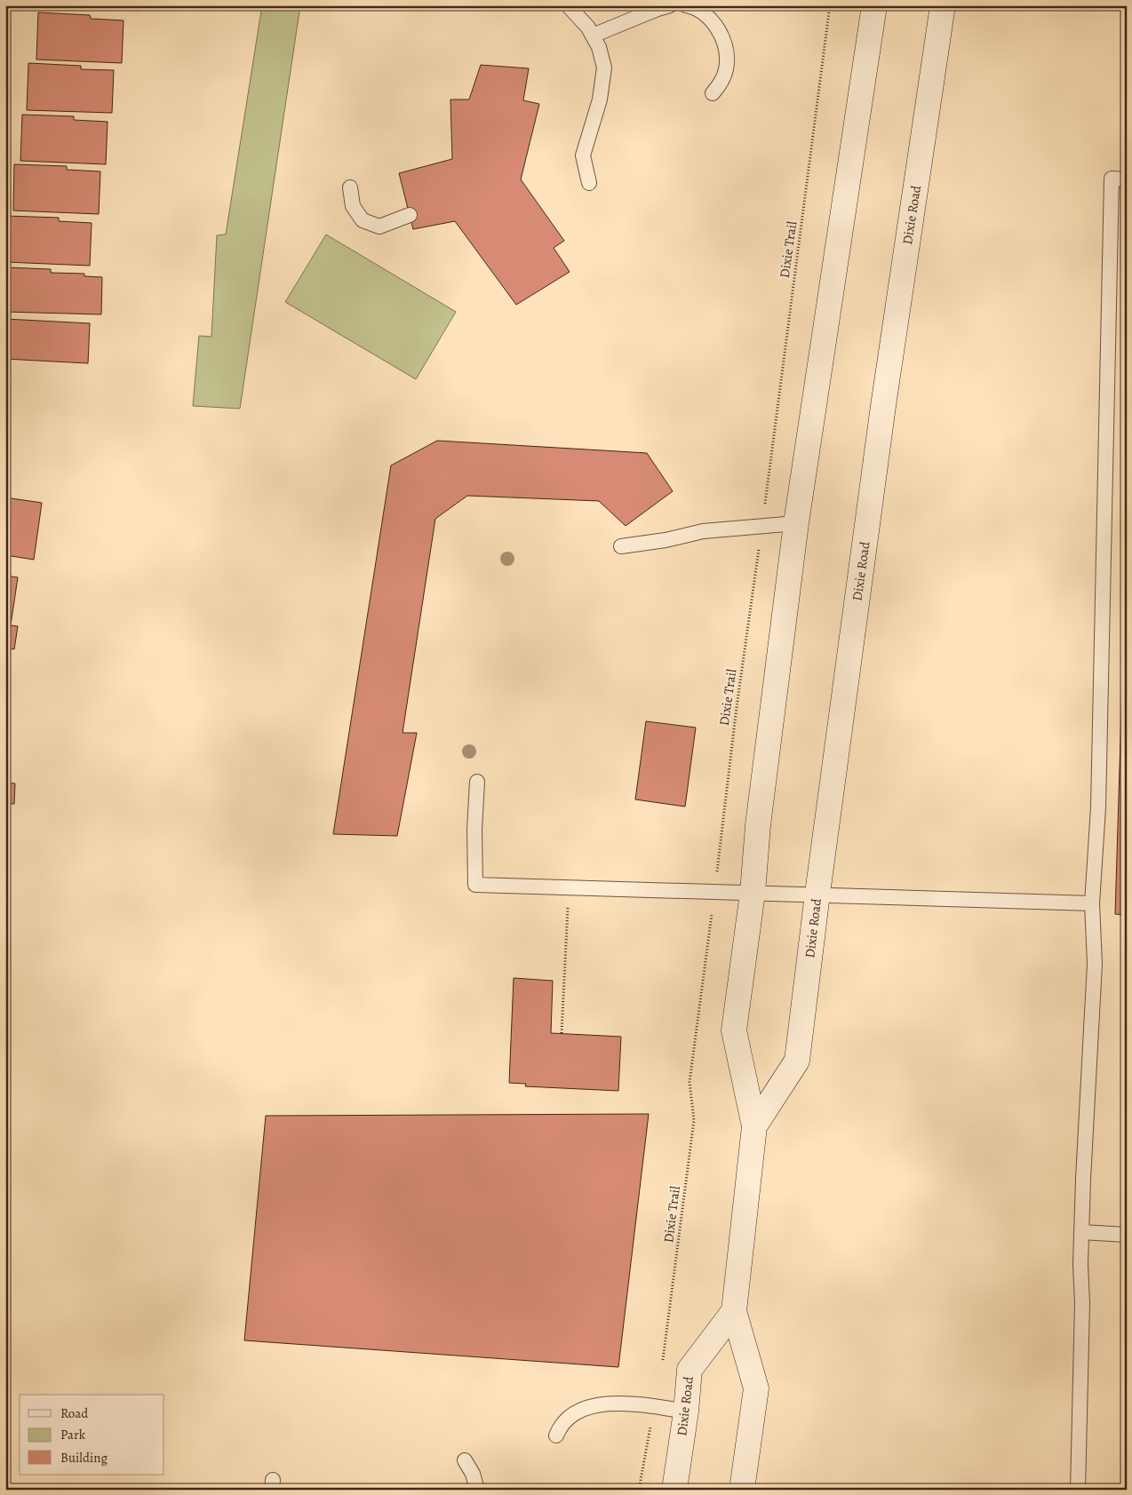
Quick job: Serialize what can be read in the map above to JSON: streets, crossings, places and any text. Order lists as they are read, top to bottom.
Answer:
{
  "streets": {
    "main road": ["Dixie Road"],
    "path": ["Dixie Trail"]
  },
  "legend": ["Road", "Park", "Building"]
}
